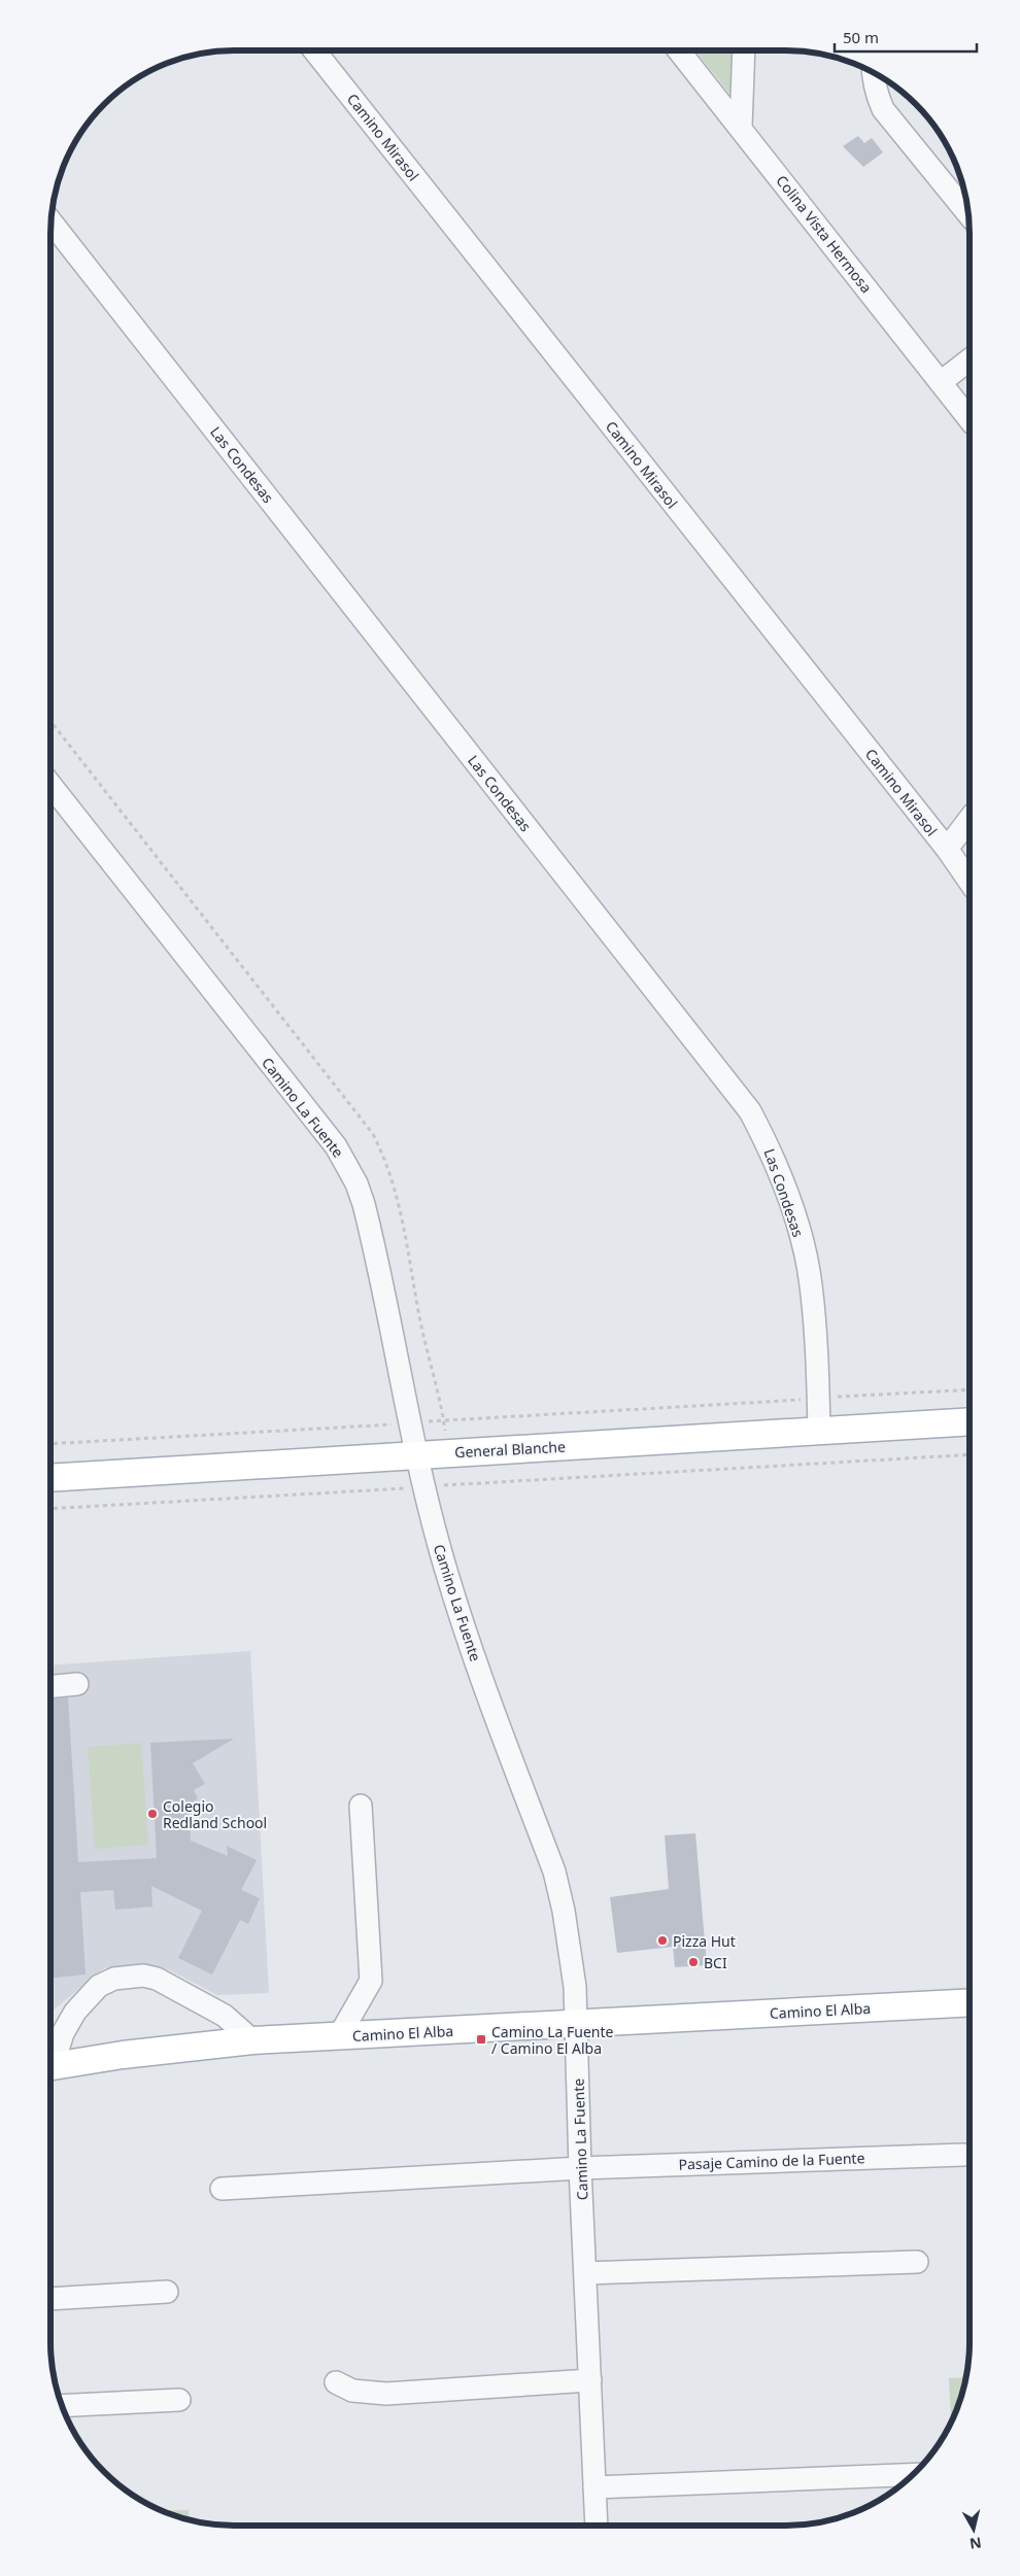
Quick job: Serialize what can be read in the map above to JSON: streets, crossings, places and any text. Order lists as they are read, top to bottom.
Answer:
{
  "streets": {
    "main road": ["General Blanche", "Camino El Alba"],
    "street": [
      "Camino Mirasol",
      "Colina Vista Hermosa",
      "Las Condesas",
      "Camino La Fuente",
      "Pasaje Camino de la Fuente"
    ]
  },
  "crossings": [
    ["Las Condesas", "General Blanche"],
    ["Camino La Fuente", "General Blanche"],
    ["Camino La Fuente", "Camino El Alba"],
    ["Camino La Fuente", "Pasaje Camino de la Fuente"]
  ],
  "places": {
    "other": ["Colegio Redland School", "Pizza Hut", "BCI"],
    "transit": ["Camino La Fuente / Camino El Alba"]
  },
  "scale_bar": "50 m",
  "north": "bottom"
}
